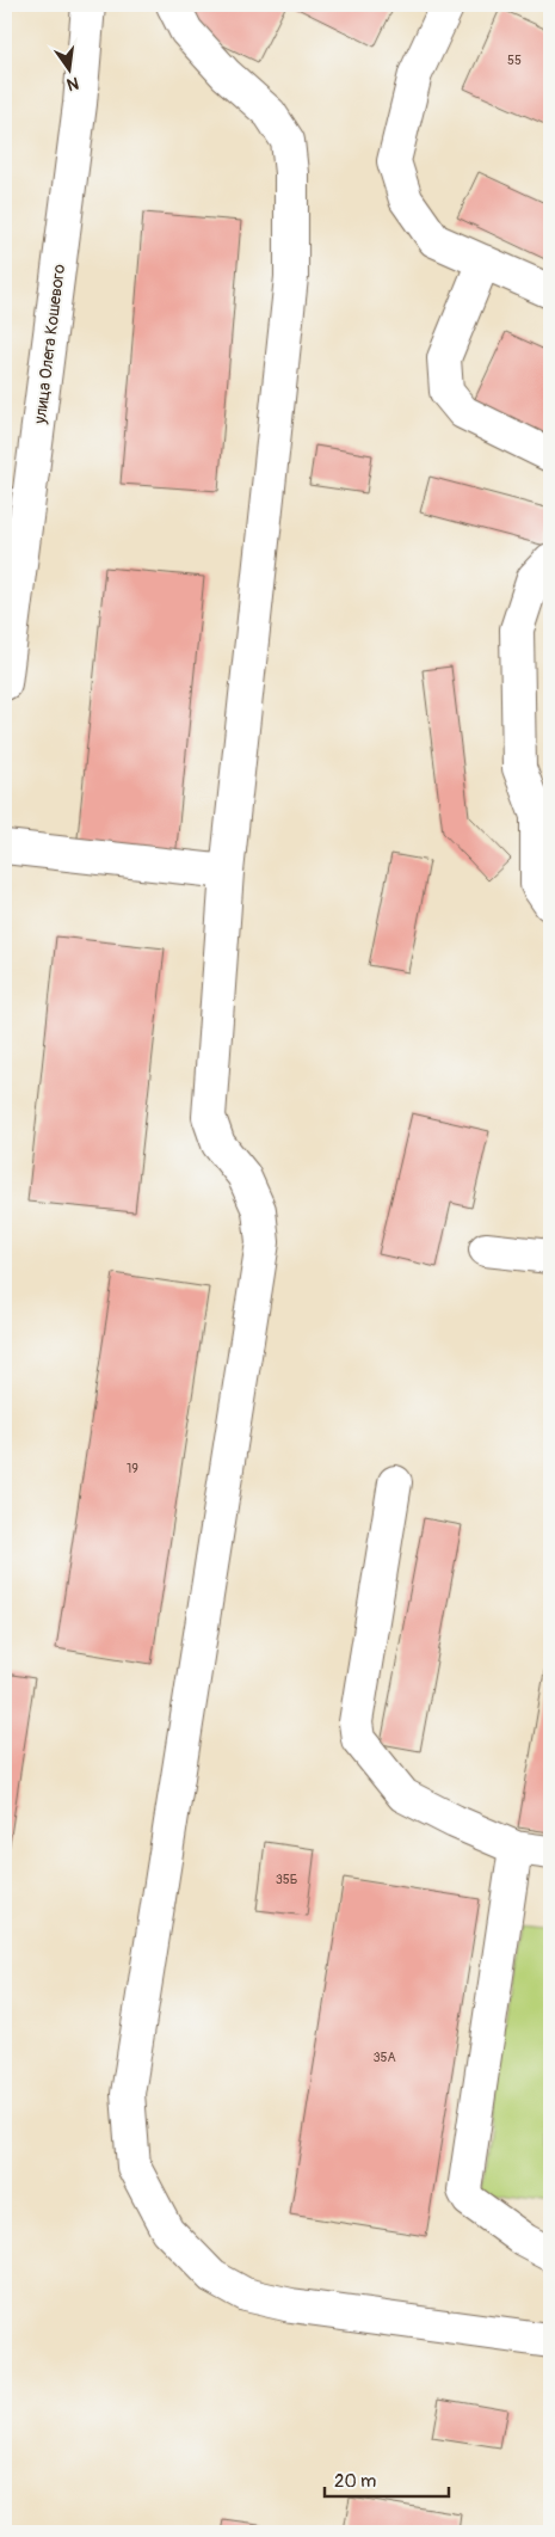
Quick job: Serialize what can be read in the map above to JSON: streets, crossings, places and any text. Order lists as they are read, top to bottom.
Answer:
{
  "streets": {
    "lane": ["улица Олега Кошевого"]
  },
  "house_numbers": [
    "55",
    "19",
    "35Б",
    "35А"
  ],
  "scale_bar": "20 m",
  "north": "bottom"
}
